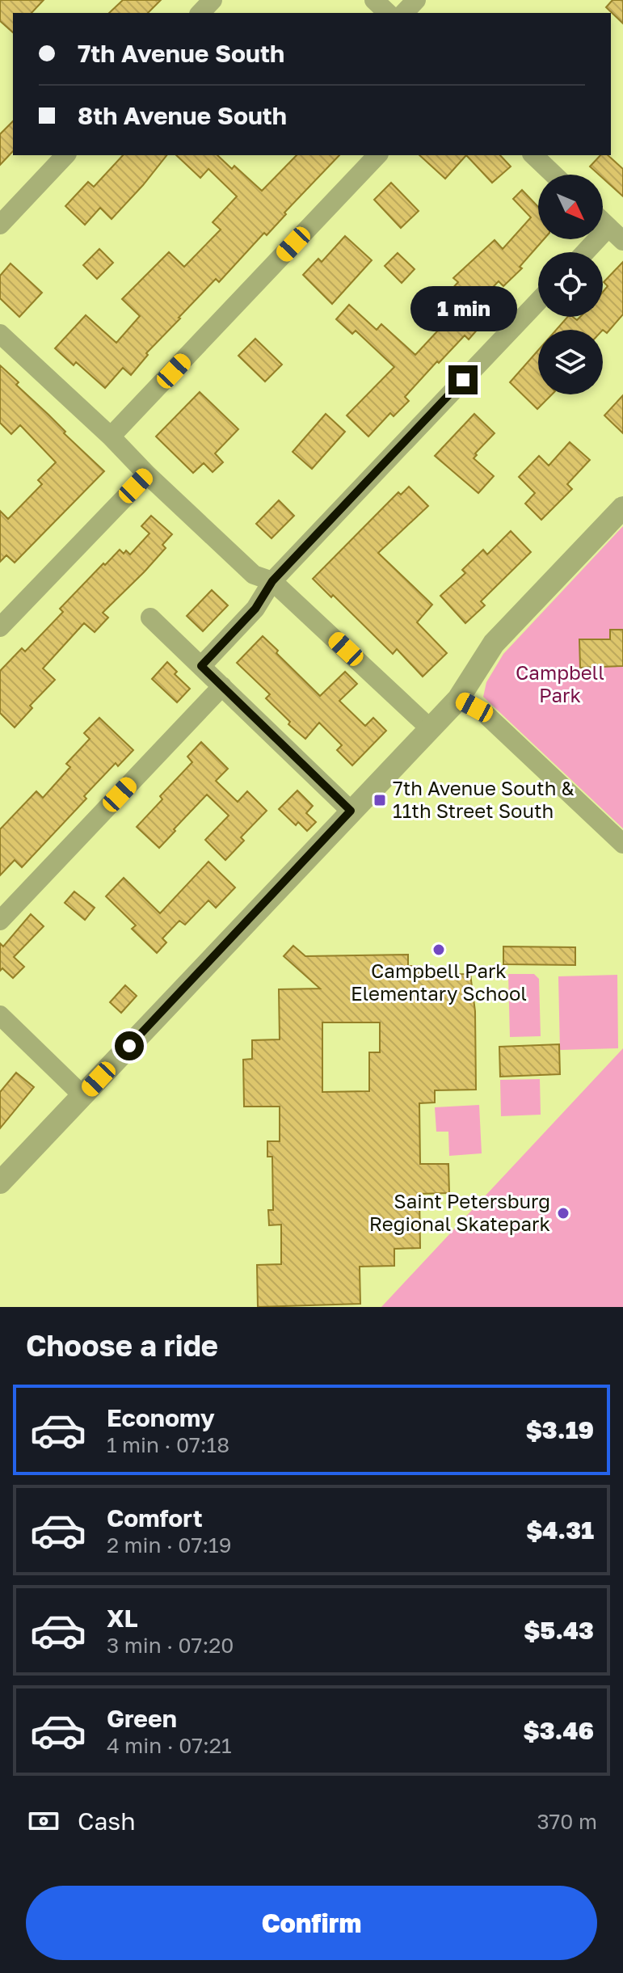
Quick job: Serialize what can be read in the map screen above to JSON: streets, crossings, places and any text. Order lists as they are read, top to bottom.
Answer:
{
  "parks": ["Campbell Park"],
  "places": {
    "transit": ["7th Avenue South & 11th Street South"],
    "other": ["Campbell Park Elementary School", "Saint Petersburg Regional Skatepark"]
  },
  "north": "bottom right",
  "page": {
    "banner": ["7th Avenue South", "8th Avenue South"],
    "bubble": "1 min",
    "heading": "Choose a ride",
    "list": [
      {
        "name": "Economy",
        "note": "1 min · 07:18",
        "value": "$3.19"
      },
      {
        "name": "Comfort",
        "note": "2 min · 07:19",
        "value": "$4.31"
      },
      {
        "name": "XL",
        "note": "3 min · 07:20",
        "value": "$5.43"
      },
      {
        "name": "Green",
        "note": "4 min · 07:21",
        "value": "$3.46"
      }
    ],
    "pay": ["Cash", "370 m"],
    "buttons": "Confirm"
  }
}
